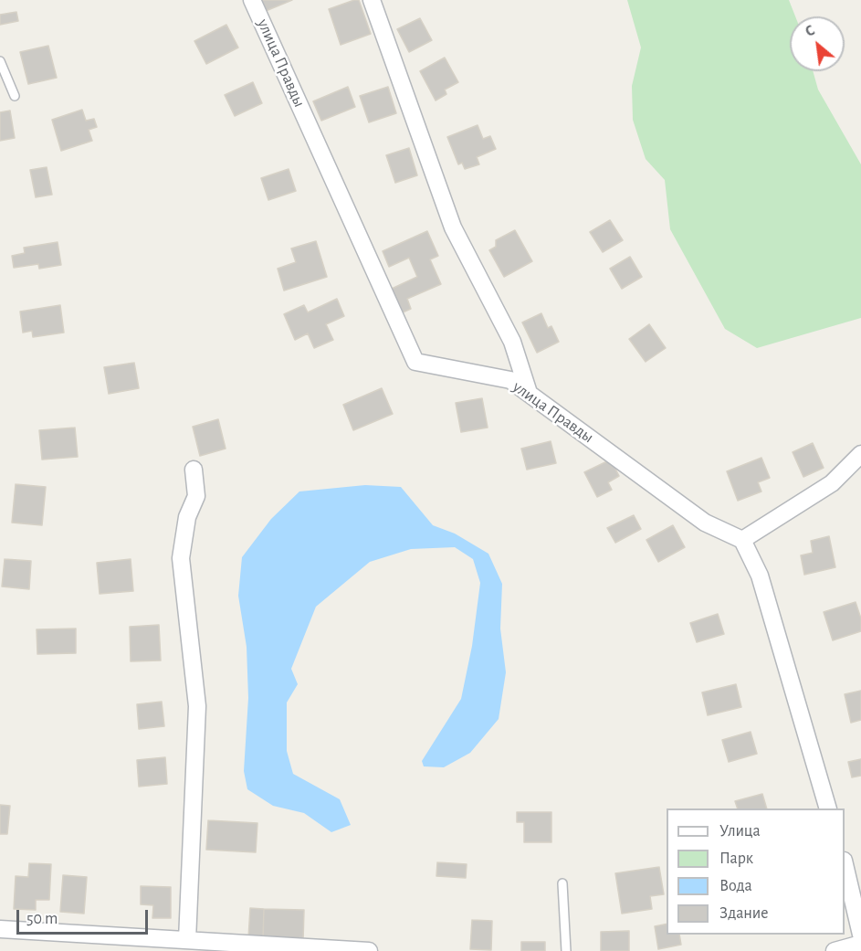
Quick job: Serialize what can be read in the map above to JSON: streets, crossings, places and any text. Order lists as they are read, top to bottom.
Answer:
{
  "streets": {
    "street": ["улица Правды"]
  },
  "legend": [
    "Улица",
    "Парк",
    "Вода",
    "Здание"
  ],
  "scale_bar": "50 m",
  "north": "top left"
}
